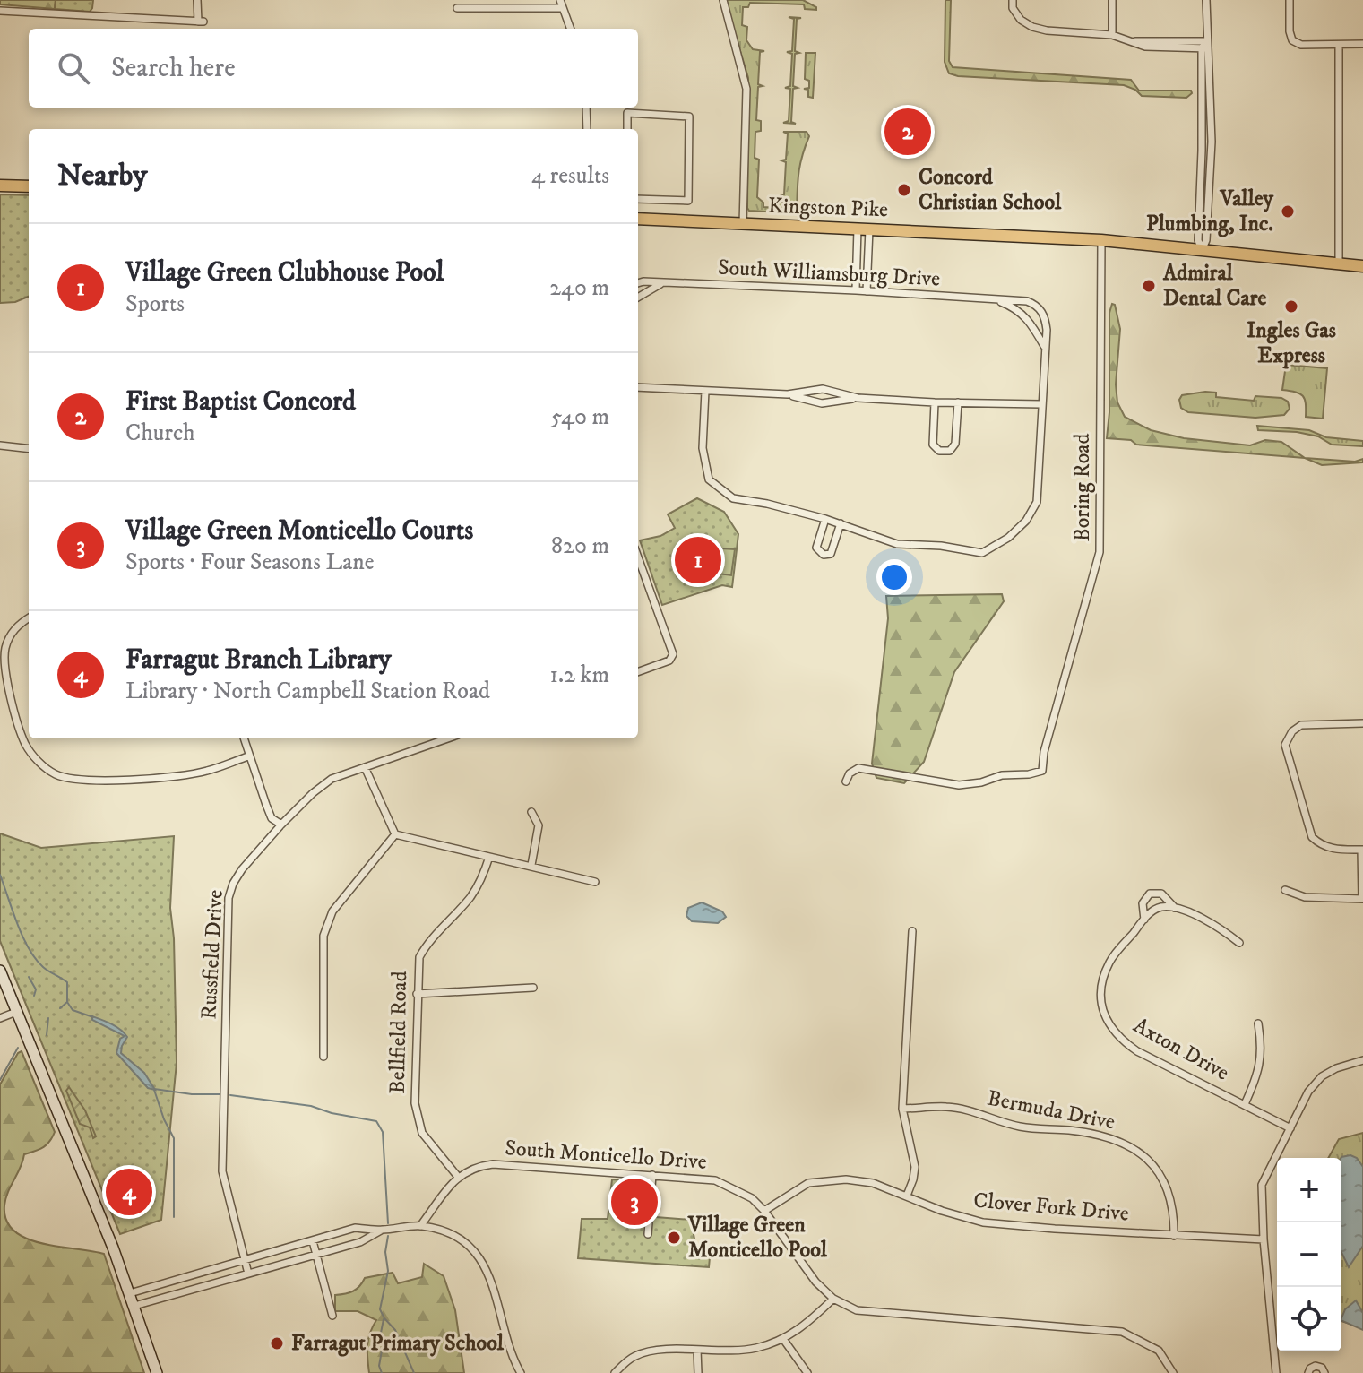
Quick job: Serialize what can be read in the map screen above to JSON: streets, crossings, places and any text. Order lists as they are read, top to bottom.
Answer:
{
  "streets": {
    "main road": ["Kingston Pike"],
    "street": [
      "South Williamsburg Drive",
      "Boring Road",
      "Russfield Drive",
      "Bellfield Road",
      "Axton Drive",
      "Bermuda Drive",
      "South Monticello Drive",
      "Clover Fork Drive"
    ]
  },
  "crossings": [
    ["Kingston Pike", "Boring Road"],
    ["Bellfield Road", "South Monticello Drive"],
    ["Bermuda Drive", "Clover Fork Drive"],
    ["South Monticello Drive", "Clover Fork Drive"]
  ],
  "places": [
    "Concord Christian School",
    "Valley Plumbing, Inc.",
    "Admiral Dental Care",
    "Ingles Gas Express",
    "Village Green Monticello Pool",
    "Farragut Primary School"
  ],
  "page": {
    "search": "Search here",
    "pins": [
      "2",
      "1",
      "4",
      "3"
    ],
    "heading": ["Nearby", "4 results"],
    "list": [
      {
        "mark": "1",
        "name": "Village Green Clubhouse Pool",
        "note": "Sports",
        "value": "240 m"
      },
      {
        "mark": "2",
        "name": "First Baptist Concord",
        "note": "Church",
        "value": "540 m"
      },
      {
        "mark": "3",
        "name": "Village Green Monticello Courts",
        "note": "Sports · Four Seasons Lane",
        "value": "820 m"
      },
      {
        "mark": "4",
        "name": "Farragut Branch Library",
        "note": "Library · North Campbell Station Road",
        "value": "1.2 km"
      }
    ],
    "map_buttons": ["+", "−"]
  }
}
